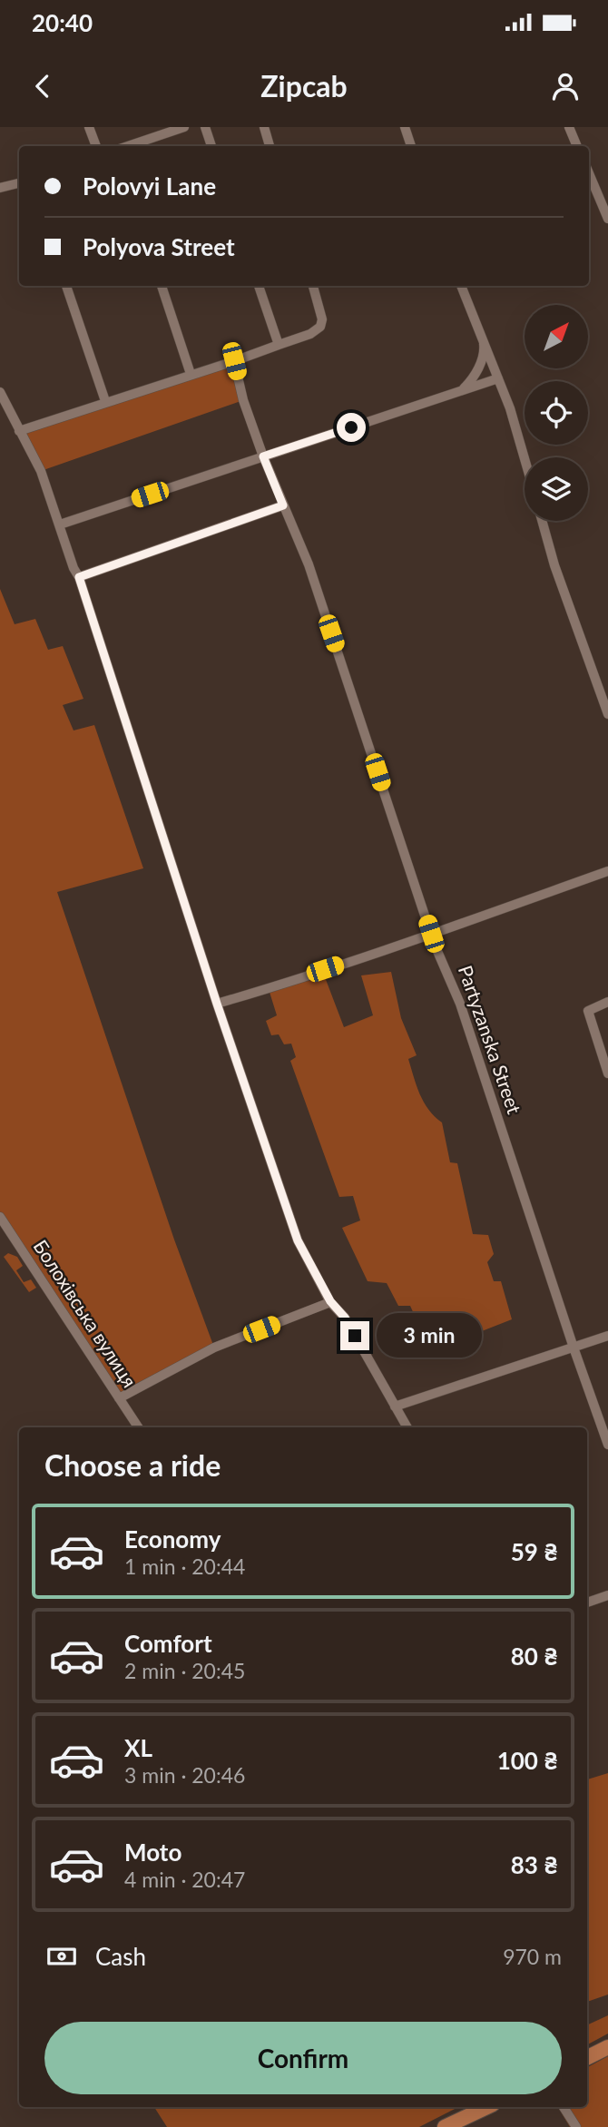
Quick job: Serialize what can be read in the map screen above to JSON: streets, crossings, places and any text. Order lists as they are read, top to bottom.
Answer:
{
  "streets": {
    "street": ["Partyzanska Street", "Болохівська вулиця"]
  },
  "north": "top right",
  "page": {
    "status": "20:40",
    "header": "Zipcab",
    "banner": ["Polovyi Lane", "Polyova Street"],
    "bubble": "3 min",
    "heading": "Choose a ride",
    "list": [
      {
        "name": "Economy",
        "note": "1 min · 20:44",
        "value": "59 ₴"
      },
      {
        "name": "Comfort",
        "note": "2 min · 20:45",
        "value": "80 ₴"
      },
      {
        "name": "XL",
        "note": "3 min · 20:46",
        "value": "100 ₴"
      },
      {
        "name": "Moto",
        "note": "4 min · 20:47",
        "value": "83 ₴"
      }
    ],
    "pay": ["Cash", "970 m"],
    "buttons": "Confirm"
  }
}
